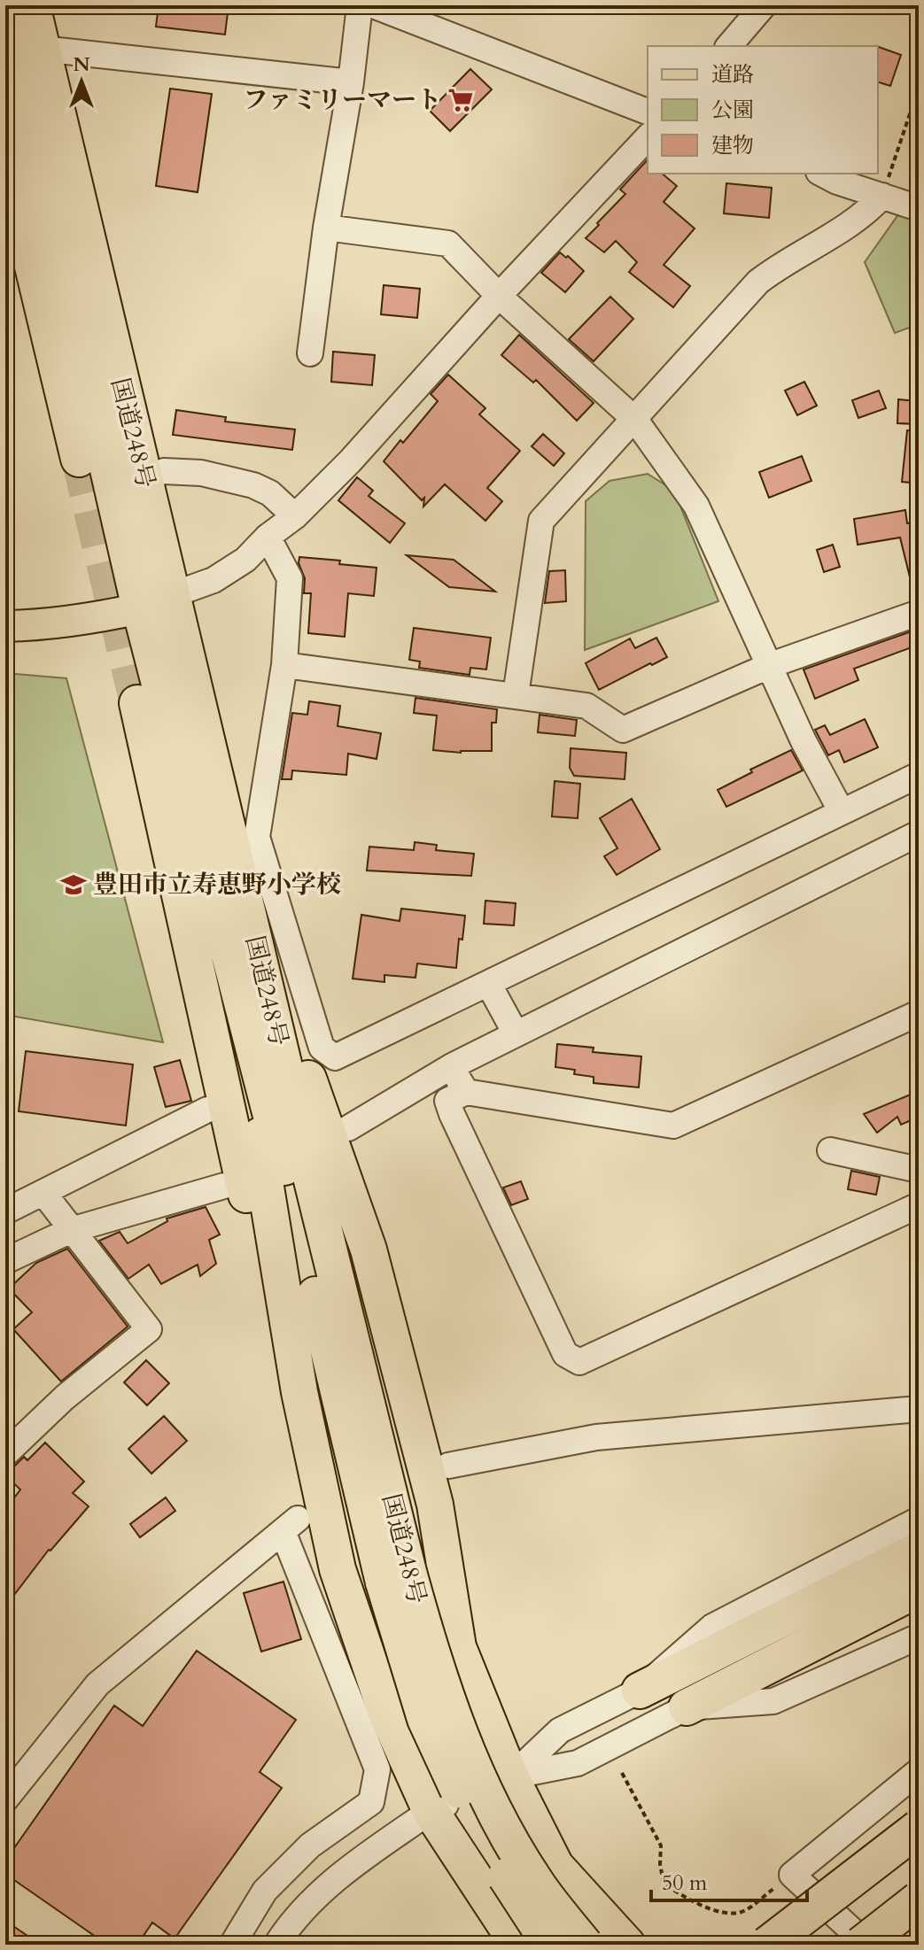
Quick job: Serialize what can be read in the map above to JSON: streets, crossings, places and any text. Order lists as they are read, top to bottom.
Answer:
{
  "streets": {
    "highway": ["国道248号"]
  },
  "places": {
    "supermarket": ["ファミリーマート"],
    "school or university": ["豊田市立寿恵野小学校"]
  },
  "legend": ["道路", "公園", "建物"],
  "scale_bar": "50 m",
  "north": "top"
}
